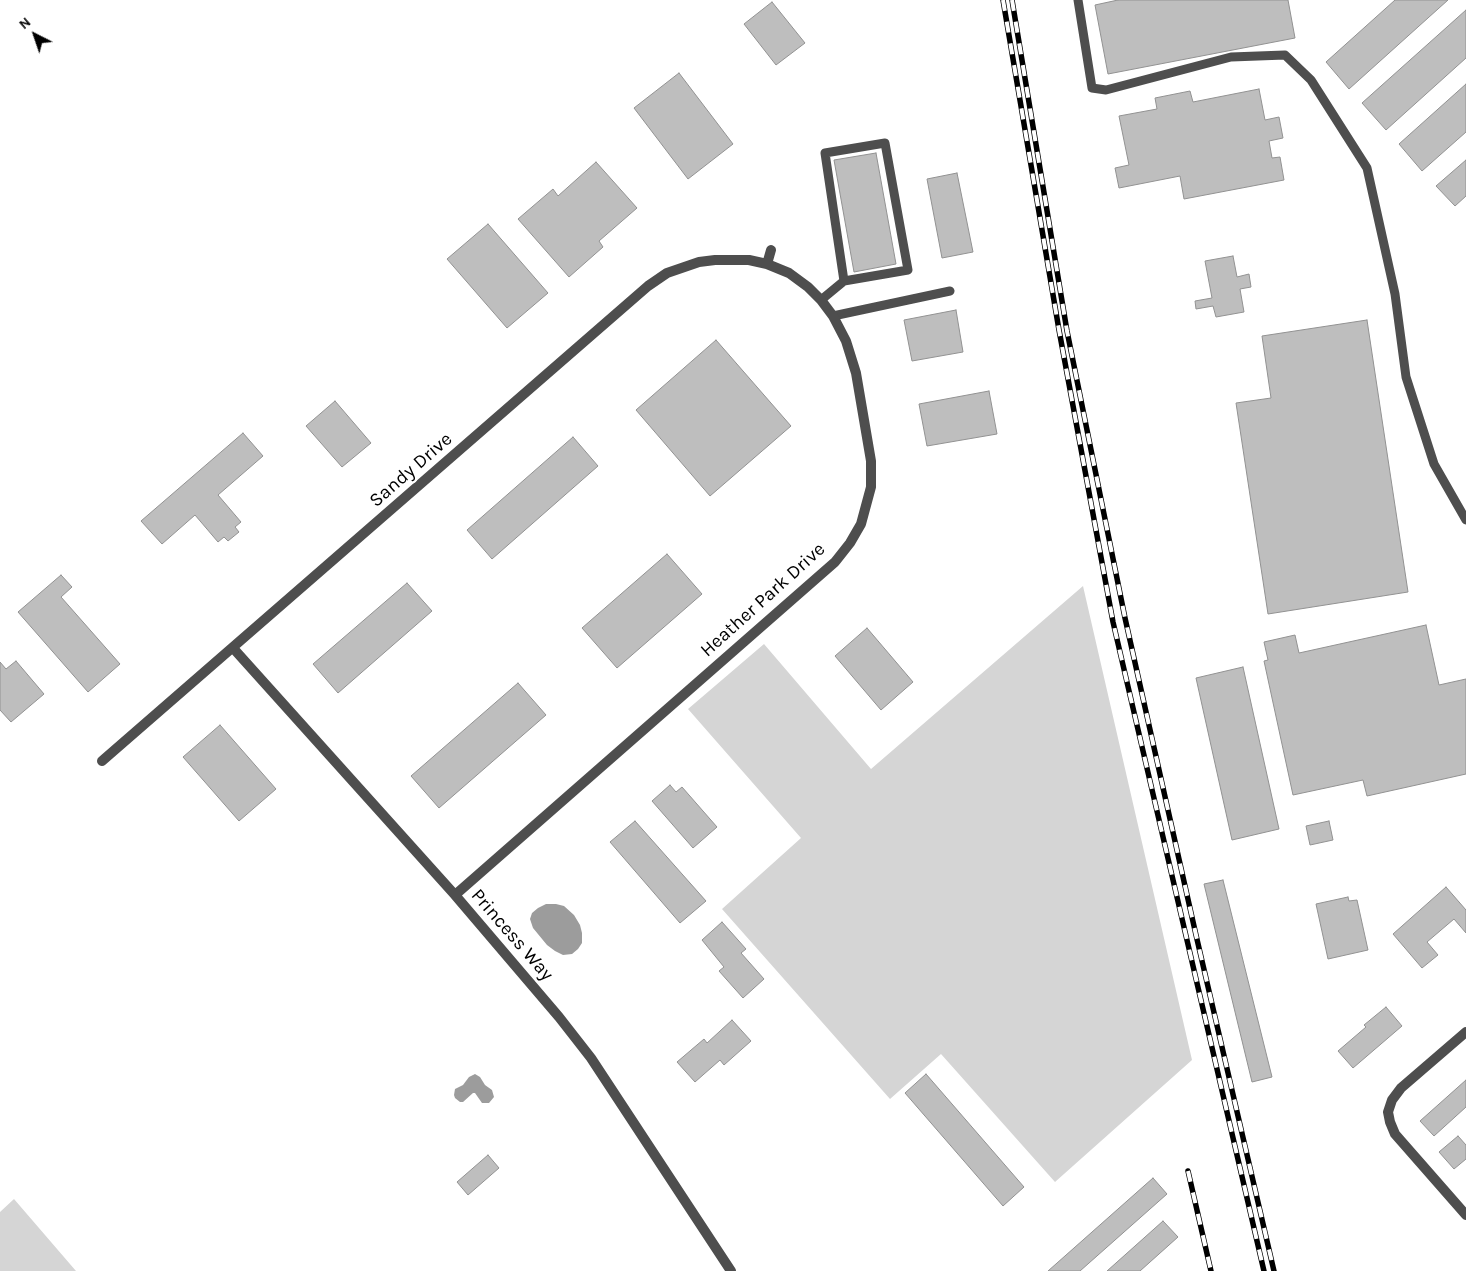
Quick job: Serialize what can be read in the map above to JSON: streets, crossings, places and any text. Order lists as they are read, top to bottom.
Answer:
{
  "streets": {
    "street": ["Sandy Drive", "Heather Park Drive", "Princess Way"]
  },
  "crossings": [
    ["Sandy Drive", "Heather Park Drive"],
    ["Sandy Drive", "Princess Way"],
    ["Heather Park Drive", "Princess Way"]
  ],
  "north": "top left"
}
